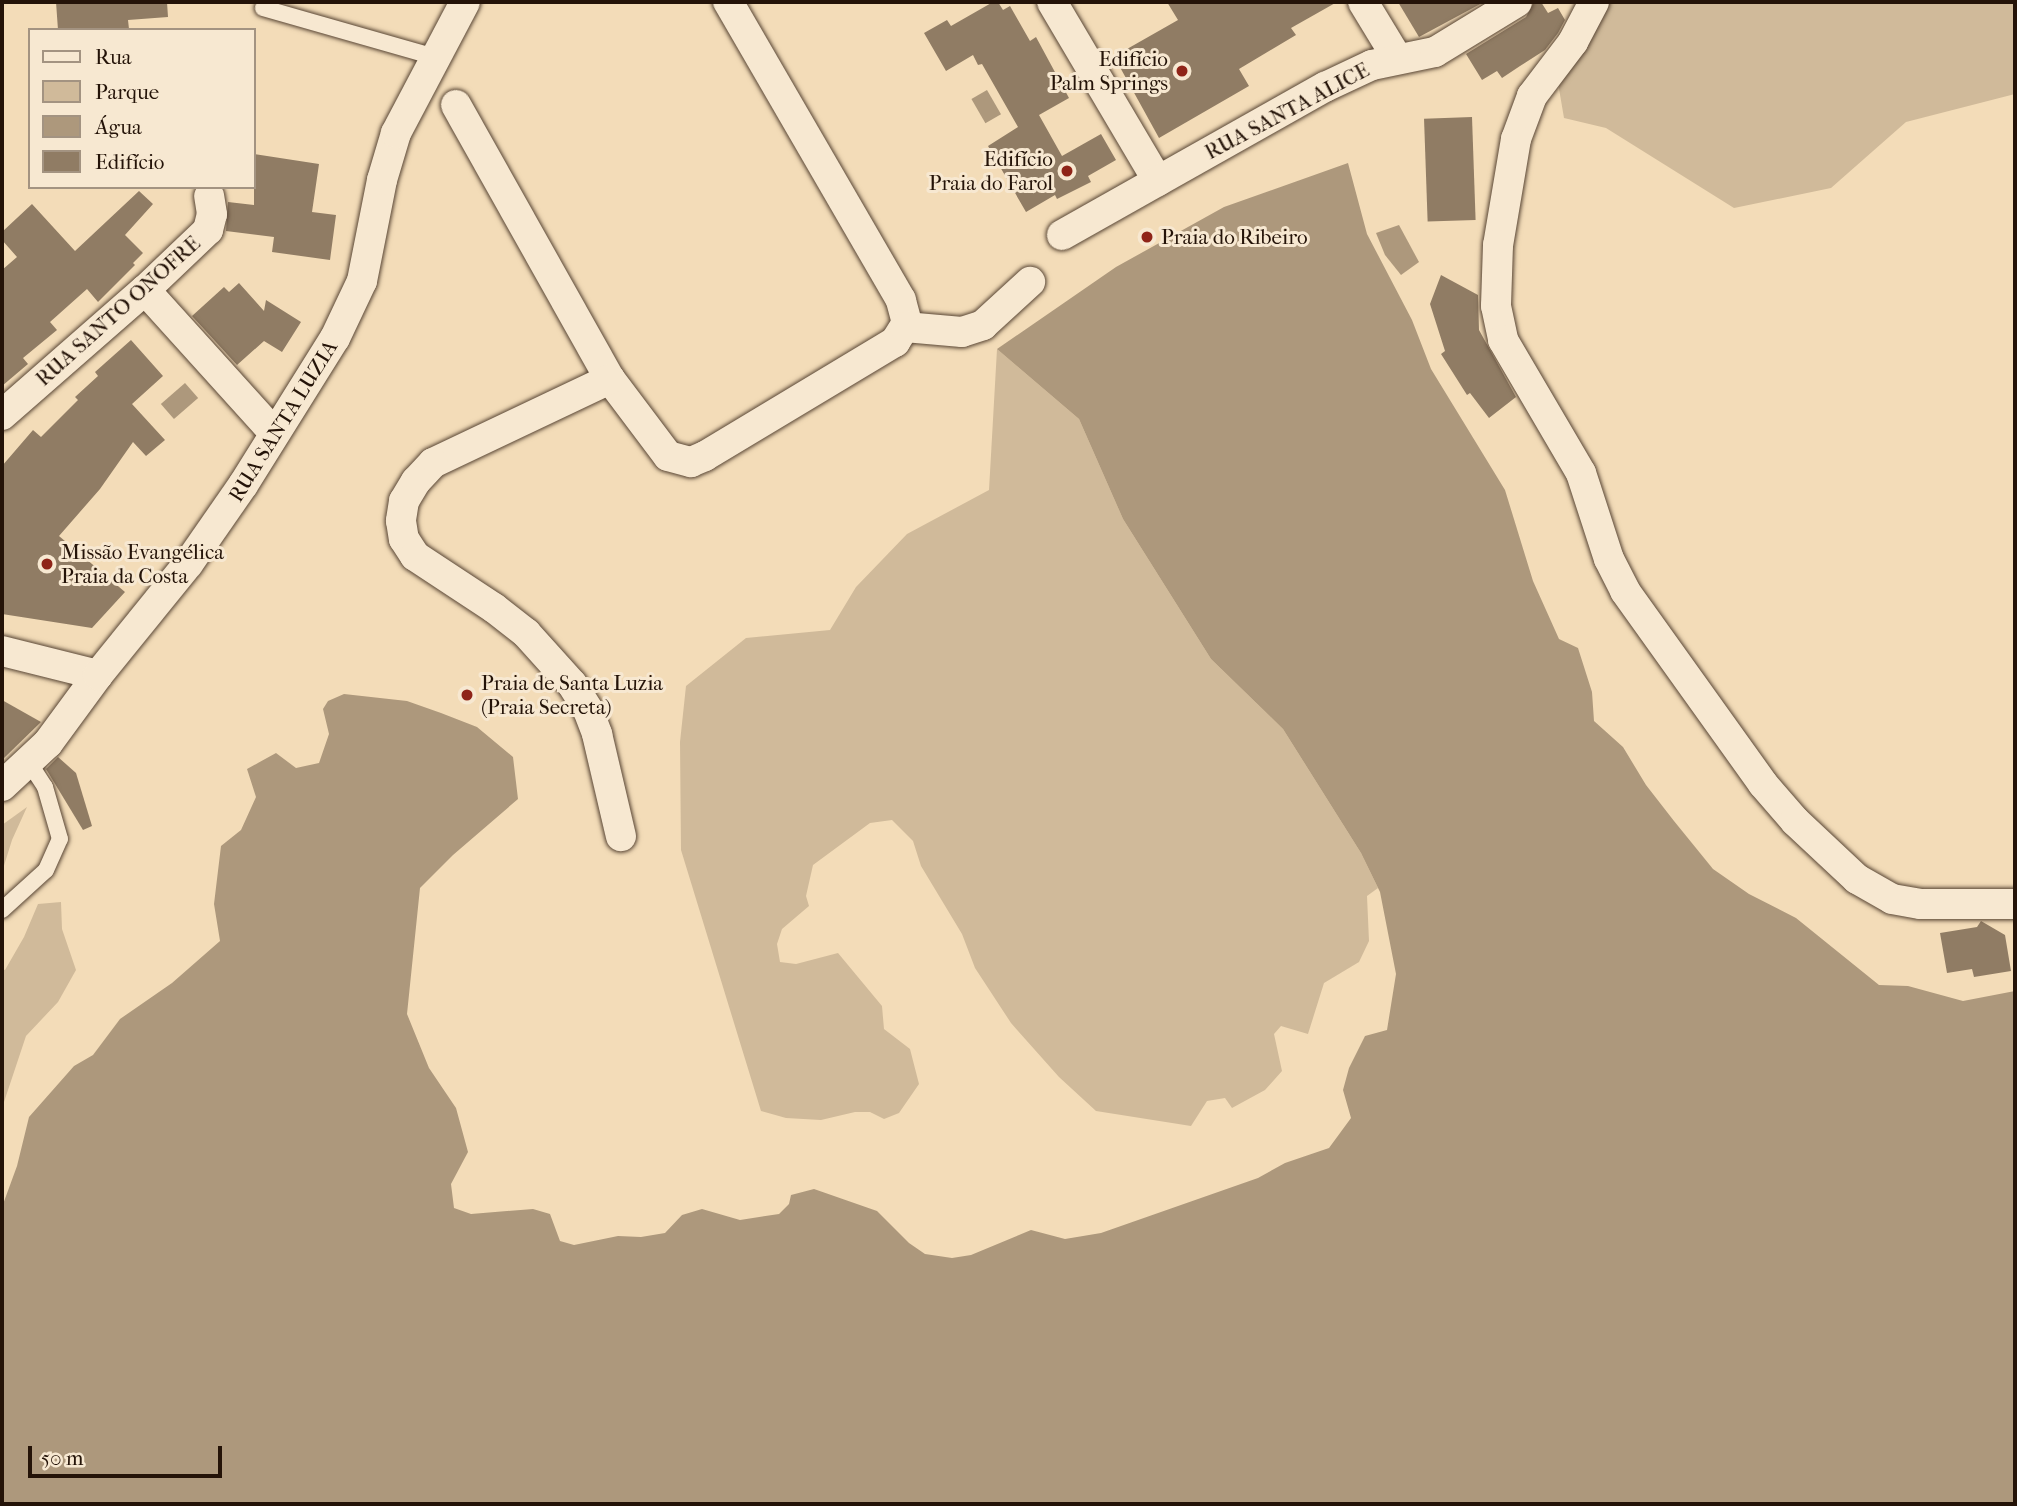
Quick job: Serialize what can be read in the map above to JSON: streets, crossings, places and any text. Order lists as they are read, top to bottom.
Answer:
{
  "streets": {
    "street": ["RUA SANTA ALICE", "RUA SANTO ONOFRE", "RUA SANTA LUZIA"]
  },
  "places": [
    "Edifício Palm Springs",
    "Edifício Praia do Farol",
    "Praia do Ribeiro",
    "Missão Evangélica Praia da Costa",
    "Praia de Santa Luzia (Praia Secreta)"
  ],
  "legend": [
    "Rua",
    "Parque",
    "Água",
    "Edifício"
  ],
  "scale_bar": "50 m"
}
